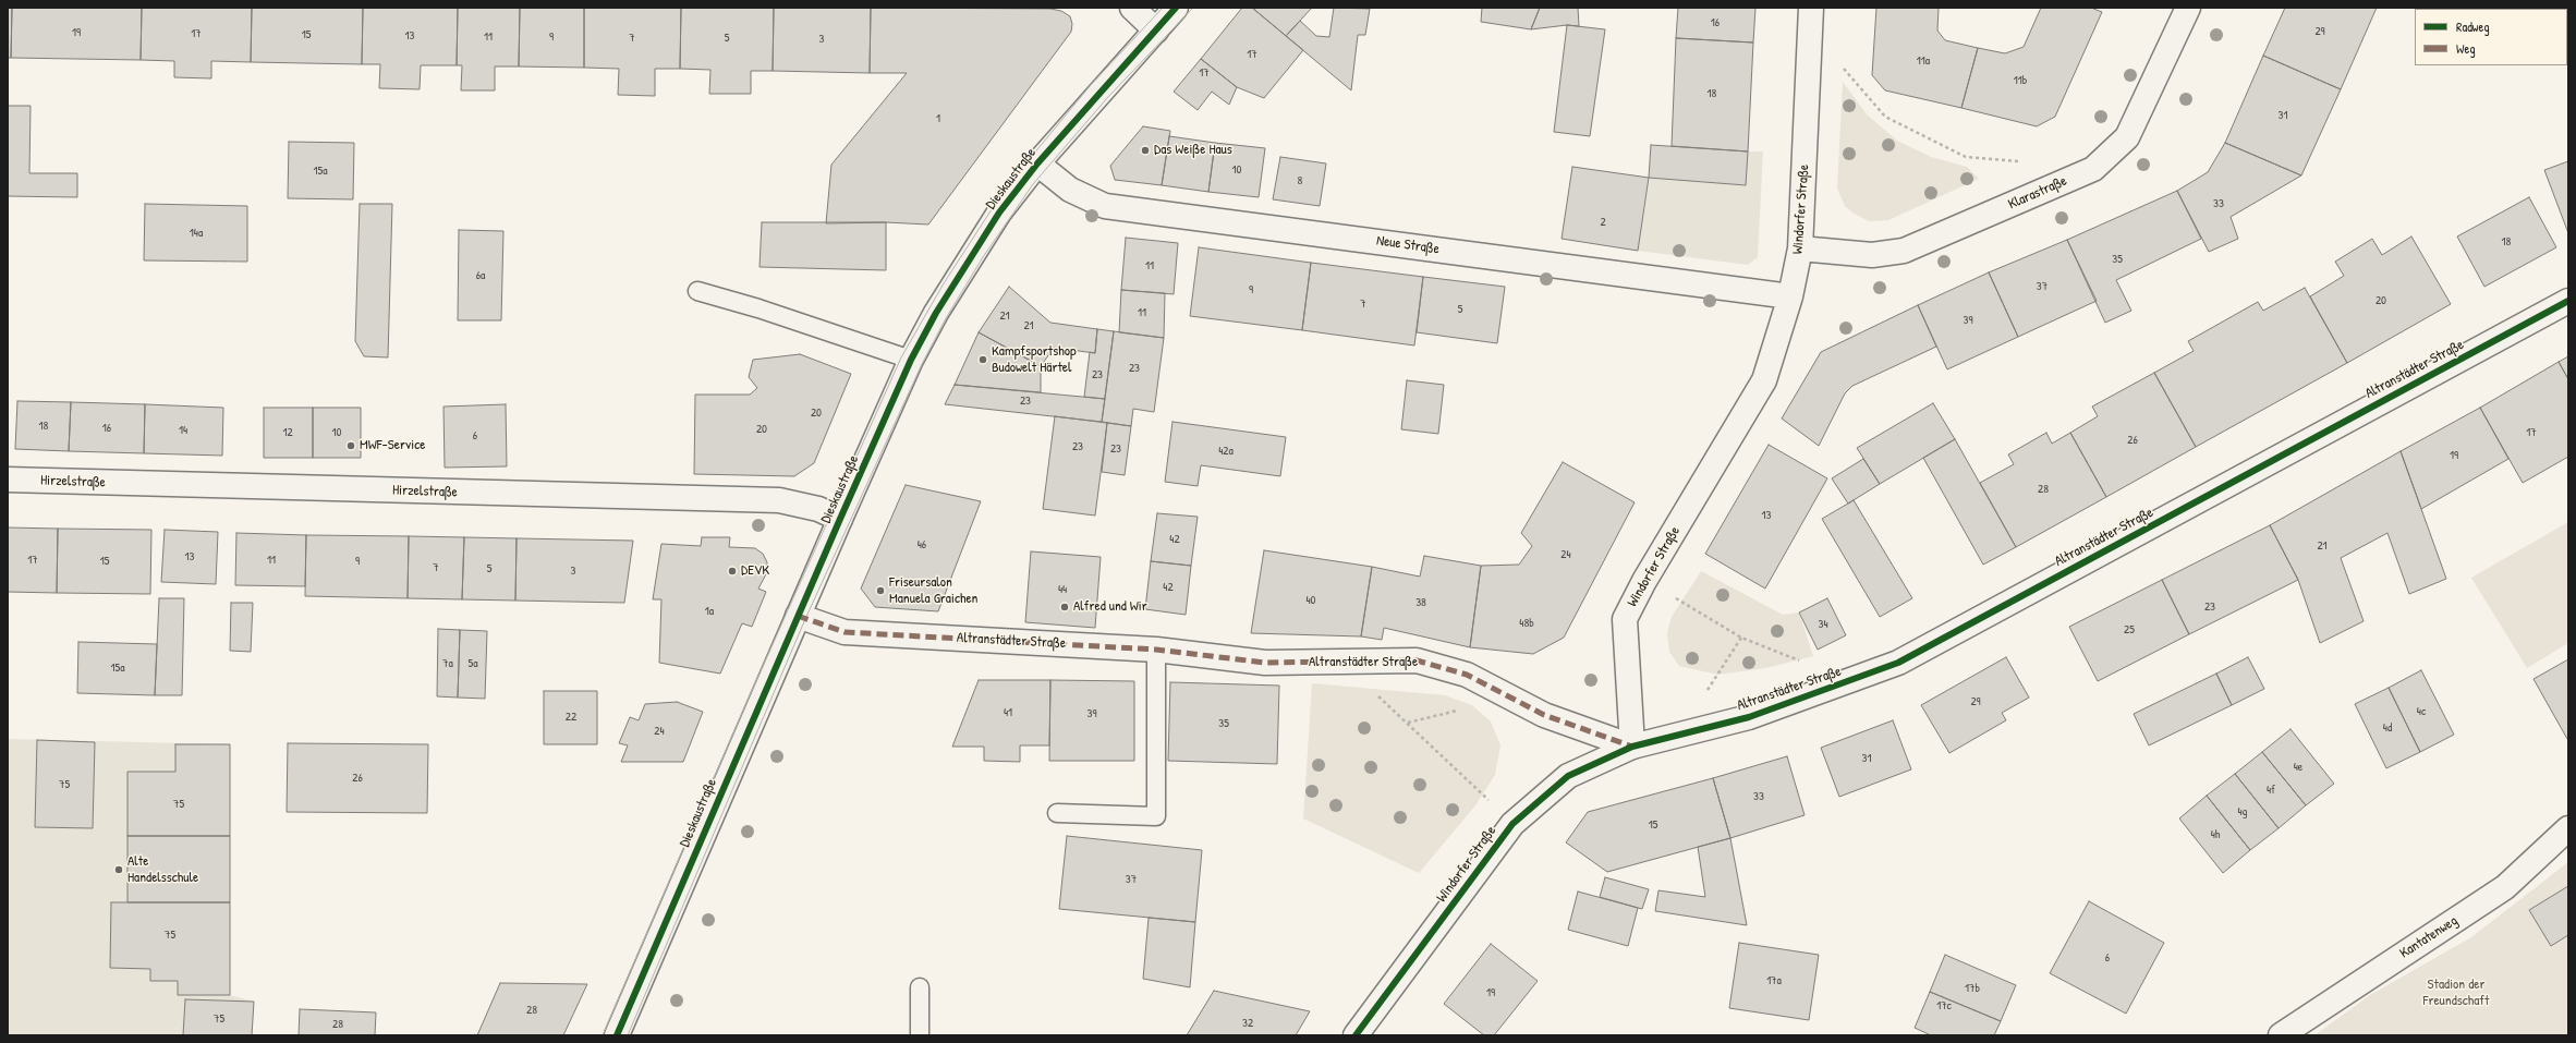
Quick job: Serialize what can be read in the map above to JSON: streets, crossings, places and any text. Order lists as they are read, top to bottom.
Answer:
{
  "streets": {
    "street": [
      "Dieskaustraße",
      "Klarastraße",
      "Windorfer Straße",
      "Neue Straße",
      "Altranstädter Straße",
      "Hirzelstraße",
      "Kantatenweg"
    ]
  },
  "crossings": [
    ["Dieskaustraße", "Neue Straße"],
    ["Dieskaustraße", "Altranstädter Straße"],
    ["Dieskaustraße", "Hirzelstraße"],
    ["Klarastraße", "Windorfer Straße"],
    ["Windorfer Straße", "Neue Straße"],
    ["Windorfer Straße", "Altranstädter Straße"]
  ],
  "parks": ["Stadion der Freundschaft"],
  "places": [
    "Das Weiße Haus",
    "Kampfsportshop Budowelt Härtel",
    "MWF-Service",
    "DEVK",
    "Friseursalon Manuela Graichen",
    "Alfred und Wir",
    "Alte Handelsschule"
  ],
  "house_numbers": [
    "16",
    "29",
    "19",
    "17",
    "15",
    "13",
    "11",
    "9",
    "7",
    "5",
    "3",
    "17",
    "11a",
    "17",
    "11b",
    "18",
    "31",
    "1",
    "10",
    "15a",
    "8",
    "33",
    "2",
    "14a",
    "18",
    "35",
    "11",
    "6a",
    "37",
    "9",
    "20",
    "7",
    "5",
    "11",
    "21",
    "39",
    "21",
    "23",
    "23",
    "23",
    "20",
    "18",
    "16",
    "20",
    "14",
    "12",
    "10",
    "17",
    "6",
    "26",
    "23",
    "23",
    "42a",
    "19",
    "28",
    "13",
    "42",
    "46",
    "21",
    "24",
    "13",
    "17",
    "11",
    "15",
    "9",
    "7",
    "5",
    "3",
    "42",
    "44",
    "40",
    "38",
    "23",
    "1a",
    "48b",
    "34",
    "25",
    "7a",
    "5a",
    "15a",
    "29",
    "4c",
    "41",
    "39",
    "22",
    "35",
    "4d",
    "24",
    "31",
    "4e",
    "26",
    "75",
    "4f",
    "33",
    "75",
    "4g",
    "15",
    "4h",
    "37",
    "75",
    "6",
    "17a",
    "17b",
    "19",
    "17c",
    "28",
    "75",
    "32",
    "28"
  ],
  "legend": ["Radweg", "Weg"]
}
